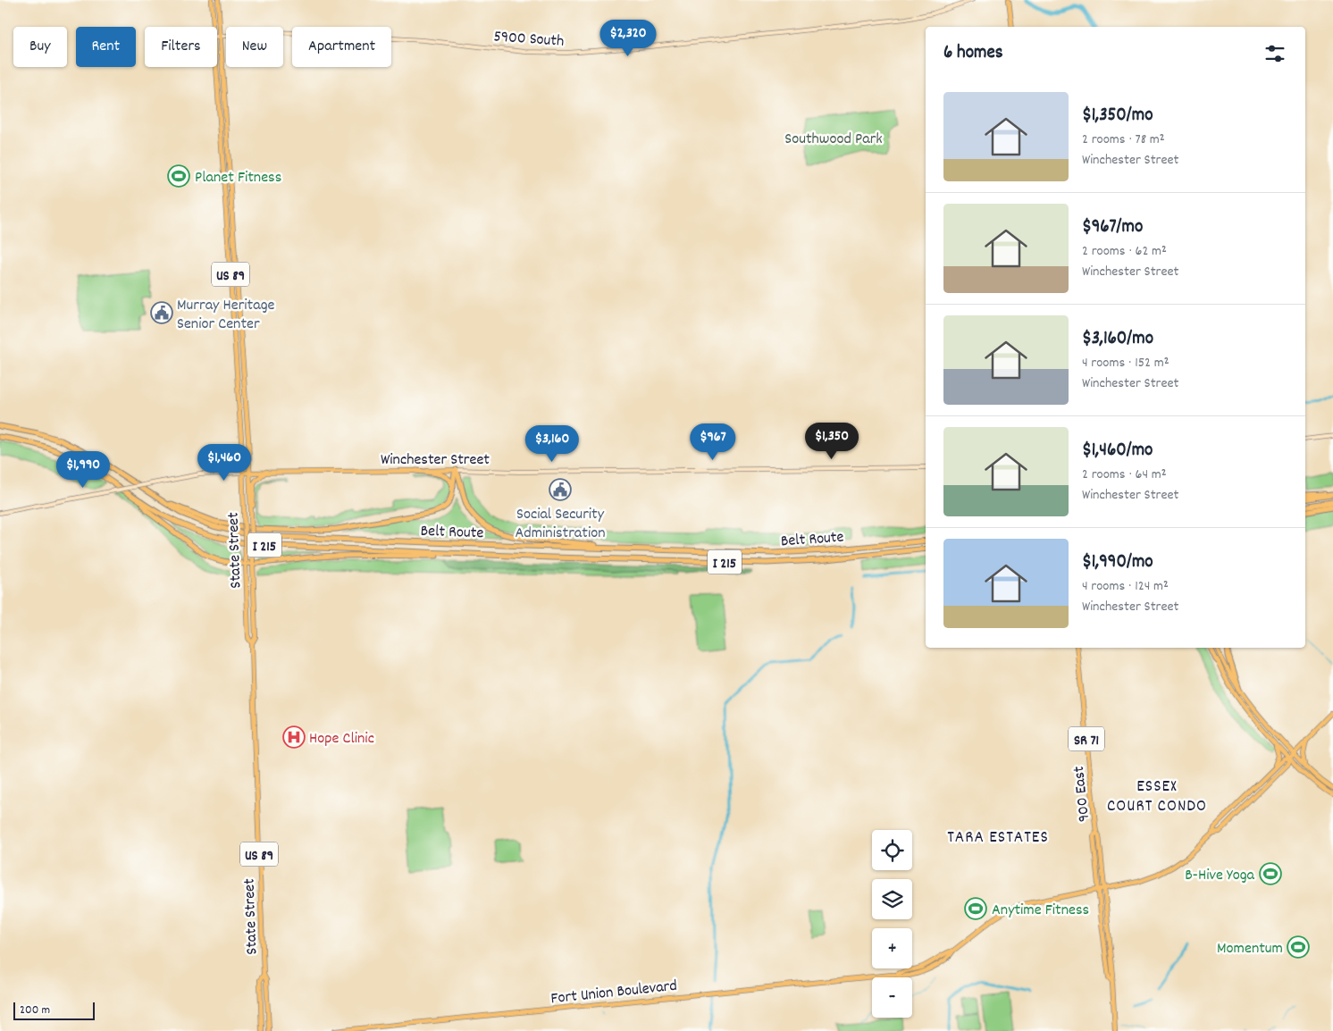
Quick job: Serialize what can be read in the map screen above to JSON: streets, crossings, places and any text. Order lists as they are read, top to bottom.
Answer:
{
  "streets": {
    "highway": ["Belt Route", "I 215"],
    "main road": [
      "5900 South",
      "US 89",
      "Winchester Street",
      "State Street",
      "SR 71",
      "900 East",
      "Fort Union Boulevard"
    ]
  },
  "crossings": [
    ["5900 South", "State Street"],
    ["Winchester Street", "State Street"],
    ["900 East", "Fort Union Boulevard"]
  ],
  "districts": ["ESSEX COURT CONDO", "TARA ESTATES"],
  "parks": ["Southwood Park"],
  "places": {
    "sports": [
      "Planet Fitness",
      "B-Hive Yoga",
      "Anytime Fitness",
      "Momentum"
    ],
    "public building": ["Murray Heritage Senior Center", "Social Security Administration"],
    "hospital": ["Hope Clinic"]
  },
  "scale_bar": "200 m",
  "page": {
    "price": [
      "$2,320",
      "$1,350",
      "$967",
      "$3,160",
      "$1,460",
      "$1,990"
    ],
    "chip": [
      "Buy",
      "Rent",
      "Filters",
      "New",
      "Apartment"
    ],
    "heading": "6 homes",
    "list": [
      {
        "name": "$1,350/mo",
        "note": "2 rooms · 78 m² · Winchester Street"
      },
      {
        "name": "$967/mo",
        "note": "2 rooms · 62 m² · Winchester Street"
      },
      {
        "name": "$3,160/mo",
        "note": "4 rooms · 152 m² · Winchester Street"
      },
      {
        "name": "$1,460/mo",
        "note": "2 rooms · 64 m² · Winchester Street"
      },
      {
        "name": "$1,990/mo",
        "note": "4 rooms · 124 m² · Winchester Street"
      }
    ],
    "map_buttons": ["+", "−"],
    "scale": "200 m"
  }
}
